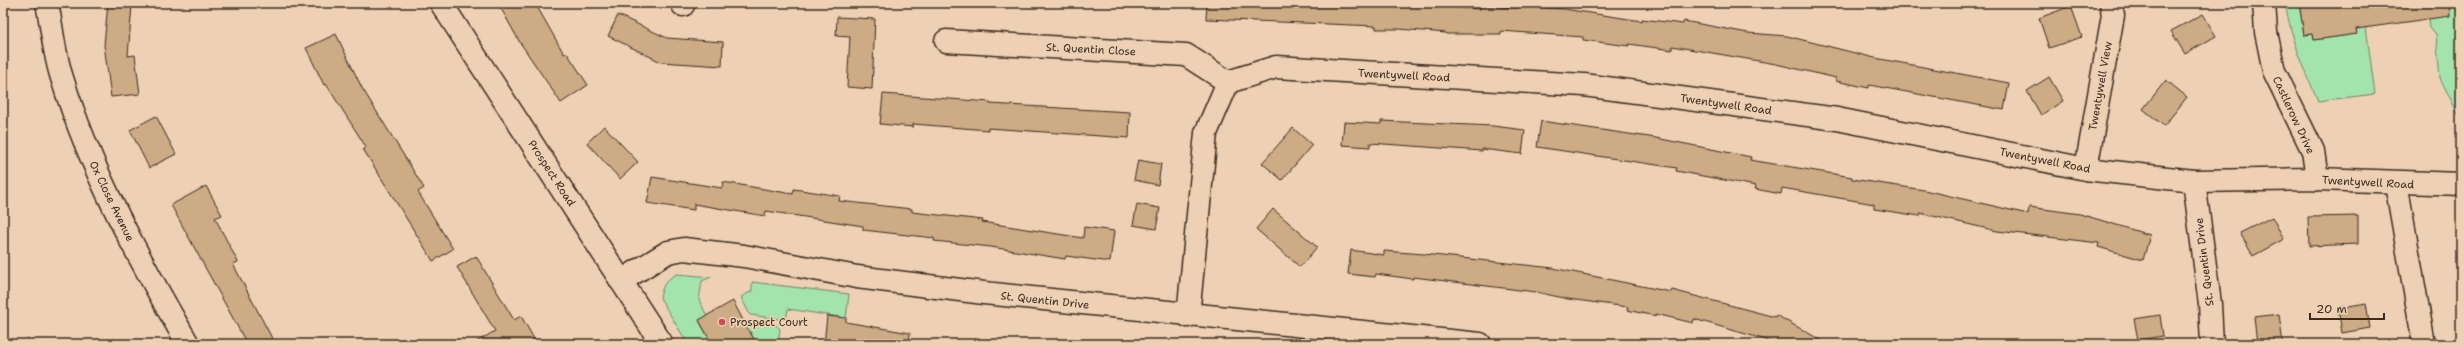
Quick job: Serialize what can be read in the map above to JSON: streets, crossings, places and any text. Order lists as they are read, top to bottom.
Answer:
{
  "streets": {
    "street": [
      "St. Quentin Close",
      "Twentywell Road",
      "Twentywell View",
      "Castlerow Drive",
      "Prospect Road",
      "Ox Close Avenue",
      "St. Quentin Drive"
    ]
  },
  "crossings": [
    ["St. Quentin Close", "Twentywell Road"],
    ["Twentywell Road", "Twentywell View"],
    ["Twentywell Road", "Castlerow Drive"],
    ["Twentywell Road", "St. Quentin Drive"],
    ["Prospect Road", "St. Quentin Drive"]
  ],
  "places": ["Prospect Court"],
  "scale_bar": "20 m"
}
